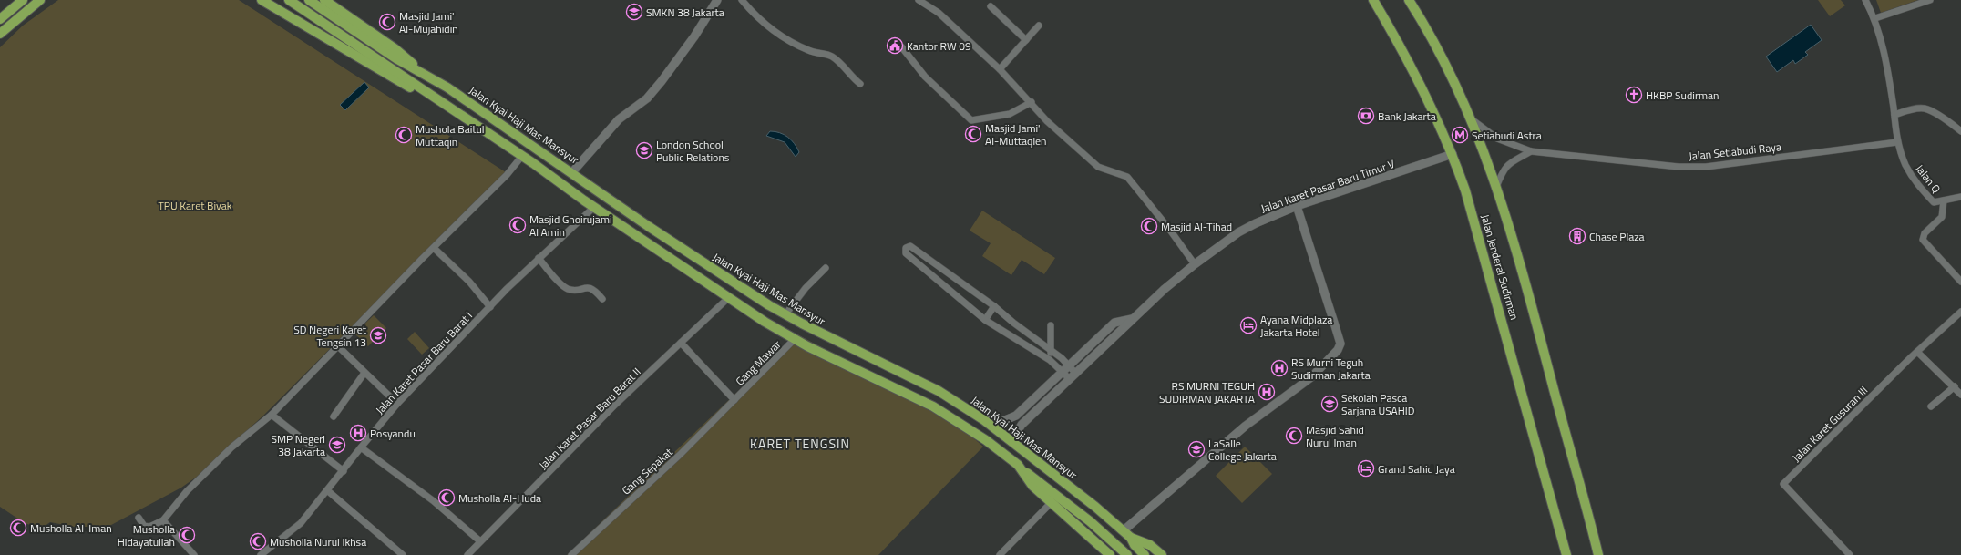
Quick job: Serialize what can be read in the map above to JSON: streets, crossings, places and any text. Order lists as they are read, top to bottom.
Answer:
{
  "streets": {
    "main road": ["Jalan Kyai Haji Mas Mansyur", "Jalan Jenderal Sudirman"],
    "street": [
      "Jalan Setiabudi Raya",
      "Jalan Q",
      "Jalan Karet Pasar Baru Timur V",
      "Jalan Karet Pasar Baru Barat I",
      "Gang Mawar",
      "Jalan Karet Pasar Baru Barat II",
      "Jalan Karet Gusuran III",
      "Gang Sepakat"
    ]
  },
  "crossings": [
    ["Jalan Kyai Haji Mas Mansyur", "Jalan Karet Pasar Baru Timur V"],
    ["Jalan Setiabudi Raya", "Jalan Q"],
    ["Jalan Setiabudi Raya", "Jalan Jenderal Sudirman"],
    ["Jalan Karet Pasar Baru Timur V", "Jalan Jenderal Sudirman"],
    ["Gang Mawar", "Gang Sepakat"]
  ],
  "districts": ["KARET TENGSIN"],
  "parks": ["TPU Karet Bivak"],
  "places": {
    "school or university": [
      "SMKN 38 Jakarta",
      "London School Public Relations",
      "SD Negeri Karet Tengsin 13",
      "Sekolah Pasca Sarjana USAHID",
      "SMP Negeri 38 Jakarta",
      "LaSalle College Jakarta"
    ],
    "mosque": [
      "Masjid Jami' Al-Mujahidin",
      "Masjid Jami' Al-Muttaqien",
      "Mushola Baitul Muttaqin",
      "Masjid Ghoirujami Al Amin",
      "Masjid Al-Tihad",
      "Masjid Sahid Nurul Iman",
      "Musholla Al-Huda",
      "Musholla Al-Iman",
      "Musholla Hidayatullah",
      "Musholla Nurul Ikhsa"
    ],
    "public building": ["Kantor RW 09"],
    "church": ["HKBP Sudirman"],
    "bank": ["Bank Jakarta"],
    "metro station": ["Setiabudi Astra"],
    "building": ["Chase Plaza"],
    "hotel": ["Ayana Midplaza Jakarta Hotel", "Grand Sahid Jaya"],
    "hospital": ["RS Murni Teguh Sudirman Jakarta", "RS MURNI TEGUH SUDIRMAN JAKARTA", "Posyandu"]
  }
}
